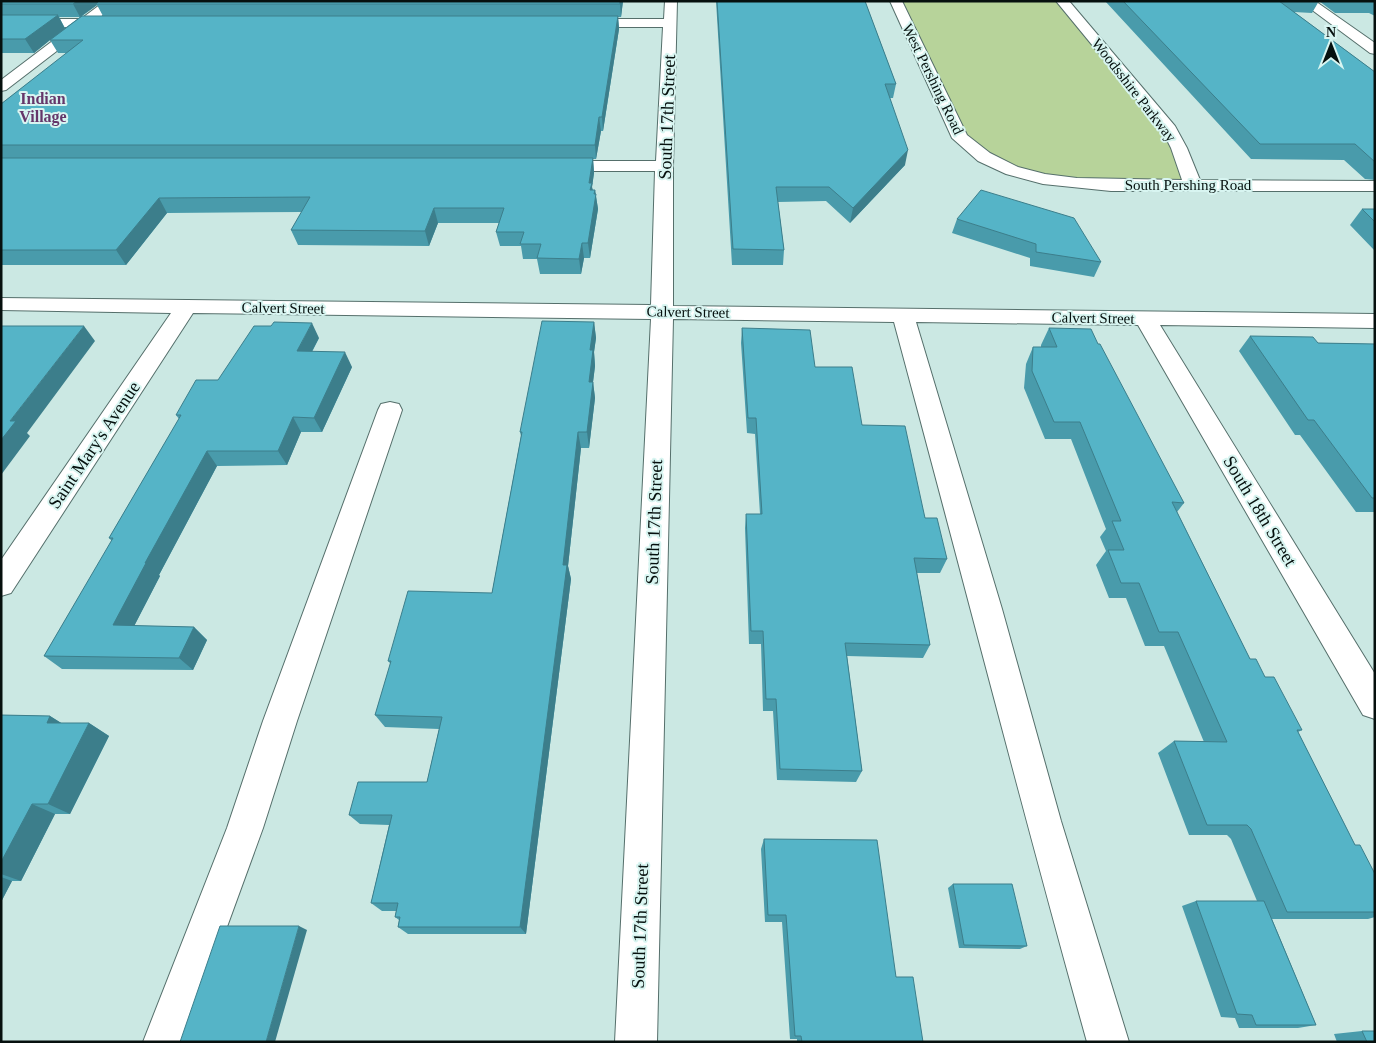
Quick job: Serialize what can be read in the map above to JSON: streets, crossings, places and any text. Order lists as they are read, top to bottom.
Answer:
{
  "streets": {
    "street": [
      "West Pershing Road",
      "Woodsshire Parkway",
      "South 17th Street",
      "South Pershing Road",
      "Calvert Street",
      "Saint Mary's Avenue",
      "South 18th Street"
    ]
  },
  "crossings": [
    ["West Pershing Road", "South Pershing Road"],
    ["Woodsshire Parkway", "South Pershing Road"],
    ["South 17th Street", "Calvert Street"],
    ["Calvert Street", "Saint Mary's Avenue"],
    ["Calvert Street", "South 18th Street"]
  ],
  "districts": ["Indian Village"],
  "north": "top"
}
